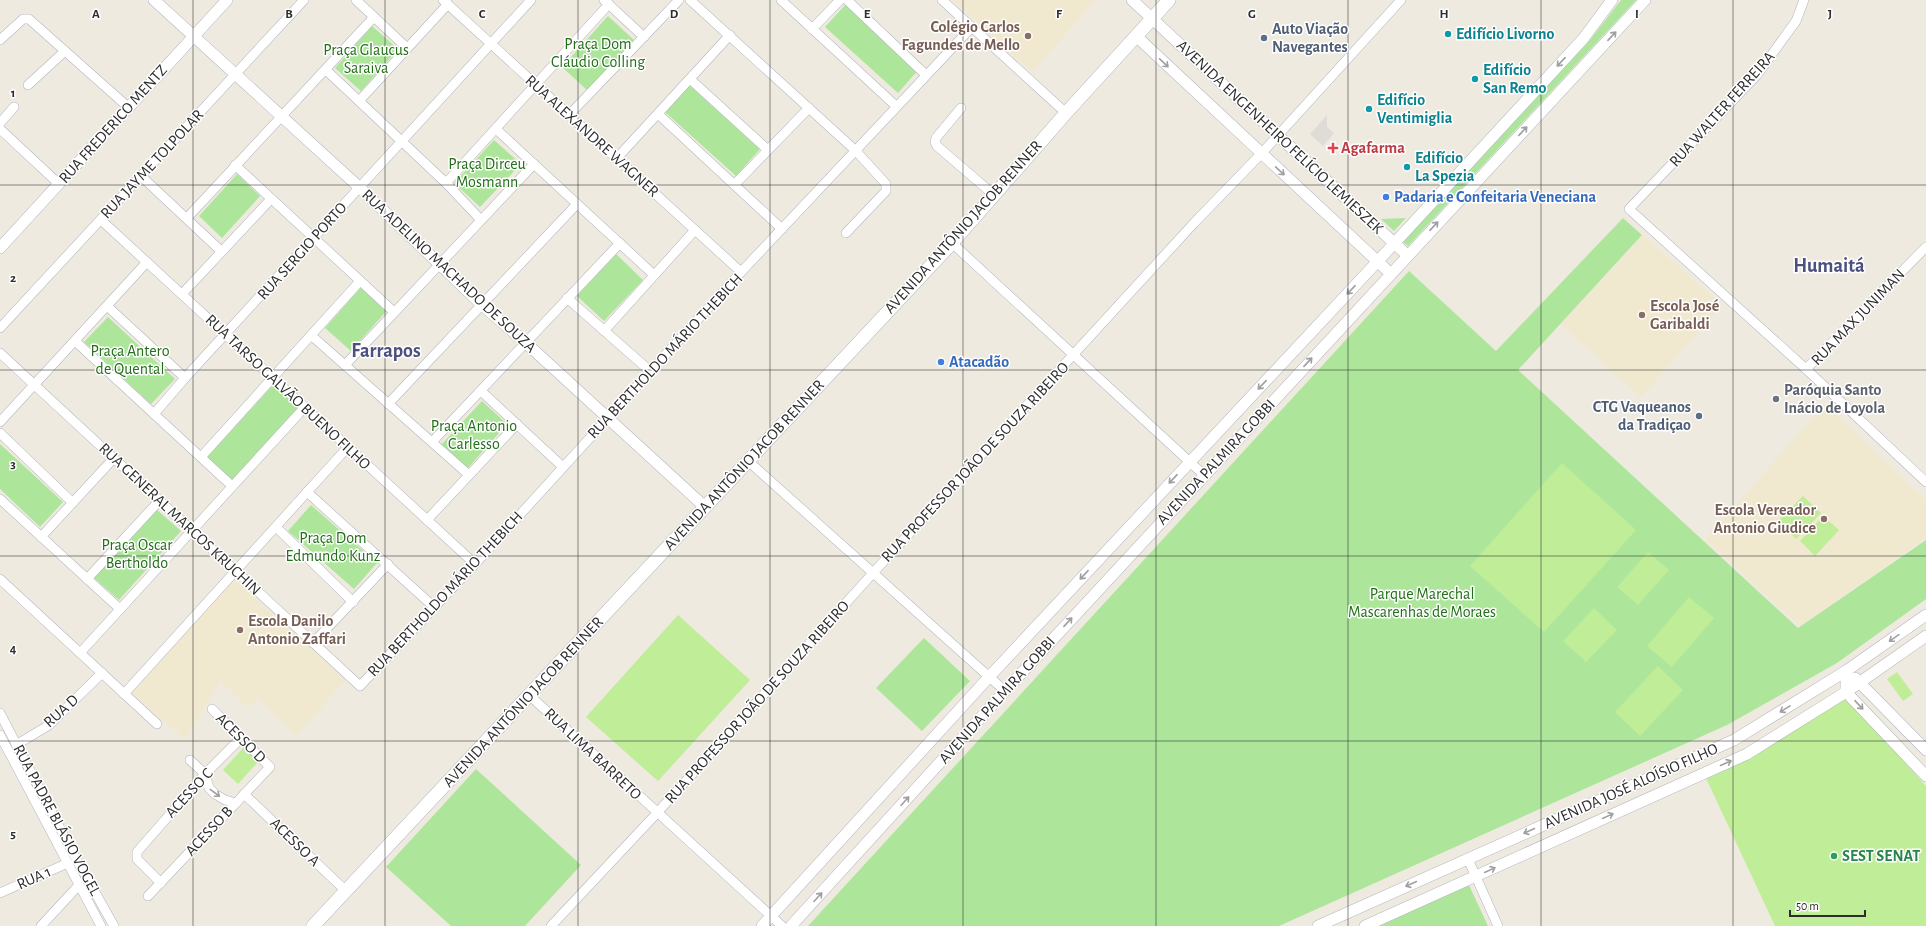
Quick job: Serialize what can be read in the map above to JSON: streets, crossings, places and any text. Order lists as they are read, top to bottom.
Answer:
{
  "streets": {
    "main road": ["AVENIDA ANTÔNIO JACOB RENNER"],
    "street": [
      "RUA WALTER FERREIRA",
      "RUA FREDERICO MENTZ",
      "RUA ALEXANDRE WAGNER",
      "AVENIDA ENGENHEIRO FELÍCIO LEMIESZEK",
      "RUA JAYME TOLPOLAR",
      "RUA SERGIO PORTO",
      "RUA ADELINO MACHADO DE SOUZA",
      "RUA MAX JUNIMAN",
      "RUA BERTHOLDO MÁRIO THEBICH",
      "RUA TARSO GALVÃO BUENO FILHO",
      "RUA PROFESSOR JOÃO DE SOUZA RIBEIRO",
      "AVENIDA PALMIRA GOBBI",
      "RUA GENERAL MARCOS KRUCHIN",
      "RUA D",
      "ACESSO D",
      "RUA LIMA BARRETO",
      "AVENIDA JOSÉ ALOÍSIO FILHO",
      "ACESSO C",
      "RUA PADRE BLÁSIO VOGEL",
      "ACESSO B",
      "ACESSO A",
      "RUA 1"
    ]
  },
  "crossings": [
    ["RUA WALTER FERREIRA", "RUA MAX JUNIMAN"],
    ["RUA FREDERICO MENTZ", "RUA ADELINO MACHADO DE SOUZA"],
    ["RUA ALEXANDRE WAGNER", "RUA SERGIO PORTO"],
    ["RUA ALEXANDRE WAGNER", "RUA BERTHOLDO MÁRIO THEBICH"],
    ["AVENIDA ENGENHEIRO FELÍCIO LEMIESZEK", "AVENIDA ANTÔNIO JACOB RENNER"],
    ["AVENIDA ENGENHEIRO FELÍCIO LEMIESZEK", "RUA PROFESSOR JOÃO DE SOUZA RIBEIRO"],
    ["AVENIDA ENGENHEIRO FELÍCIO LEMIESZEK", "AVENIDA PALMIRA GOBBI"],
    ["RUA JAYME TOLPOLAR", "RUA ADELINO MACHADO DE SOUZA"],
    ["RUA JAYME TOLPOLAR", "RUA TARSO GALVÃO BUENO FILHO"],
    ["AVENIDA ANTÔNIO JACOB RENNER", "RUA ADELINO MACHADO DE SOUZA"],
    ["AVENIDA ANTÔNIO JACOB RENNER", "RUA LIMA BARRETO"],
    ["AVENIDA ANTÔNIO JACOB RENNER", "ACESSO A"],
    ["RUA SERGIO PORTO", "RUA ADELINO MACHADO DE SOUZA"],
    ["RUA SERGIO PORTO", "RUA TARSO GALVÃO BUENO FILHO"],
    ["RUA ADELINO MACHADO DE SOUZA", "RUA BERTHOLDO MÁRIO THEBICH"],
    ["RUA BERTHOLDO MÁRIO THEBICH", "RUA TARSO GALVÃO BUENO FILHO"],
    ["RUA BERTHOLDO MÁRIO THEBICH", "RUA GENERAL MARCOS KRUCHIN"],
    ["RUA PROFESSOR JOÃO DE SOUZA RIBEIRO", "RUA LIMA BARRETO"],
    ["AVENIDA PALMIRA GOBBI", "RUA LIMA BARRETO"],
    ["RUA D", "RUA PADRE BLÁSIO VOGEL"],
    ["ACESSO D", "ACESSO C"],
    ["ACESSO D", "ACESSO B"],
    ["ACESSO C", "ACESSO B"],
    ["RUA PADRE BLÁSIO VOGEL", "RUA 1"],
    ["ACESSO B", "ACESSO A"]
  ],
  "districts": ["Humaitá", "Farrapos"],
  "parks": [
    "Praça Dom Cláudio Colling",
    "Praça Glaucus Saraiva",
    "Praça Dirceu Mosmann",
    "Praça Antero de Quental",
    "Praça Antonio Carlesso",
    "Praça Dom Edmundo Kunz",
    "Praça Oscar Bertholdo",
    "Parque Marechal Mascarenhas de Moraes"
  ],
  "places": {
    "other": [
      "Edifício Livorno",
      "Colégio Carlos Fagundes de Mello",
      "Auto Viação Navegantes",
      "Edifício San Remo",
      "Edifício Ventimiglia",
      "Edifício La Spezia",
      "Padaria e Confeitaria Veneciana",
      "Escola José Garibaldi",
      "Atacadão",
      "Paróquia Santo Inácio de Loyola",
      "CTG Vaqueanos da Tradiçao",
      "Escola Vereador Antonio Giudice",
      "Escola Danilo Antonio Zaffari",
      "SEST SENAT"
    ],
    "health": ["Agafarma"]
  },
  "scale_bar": "50 m",
  "grid": {
    "columns": [
      "A",
      "B",
      "C",
      "D",
      "E",
      "F",
      "G",
      "H",
      "I",
      "J"
    ],
    "rows": [
      "1",
      "2",
      "3",
      "4",
      "5"
    ]
  }
}
